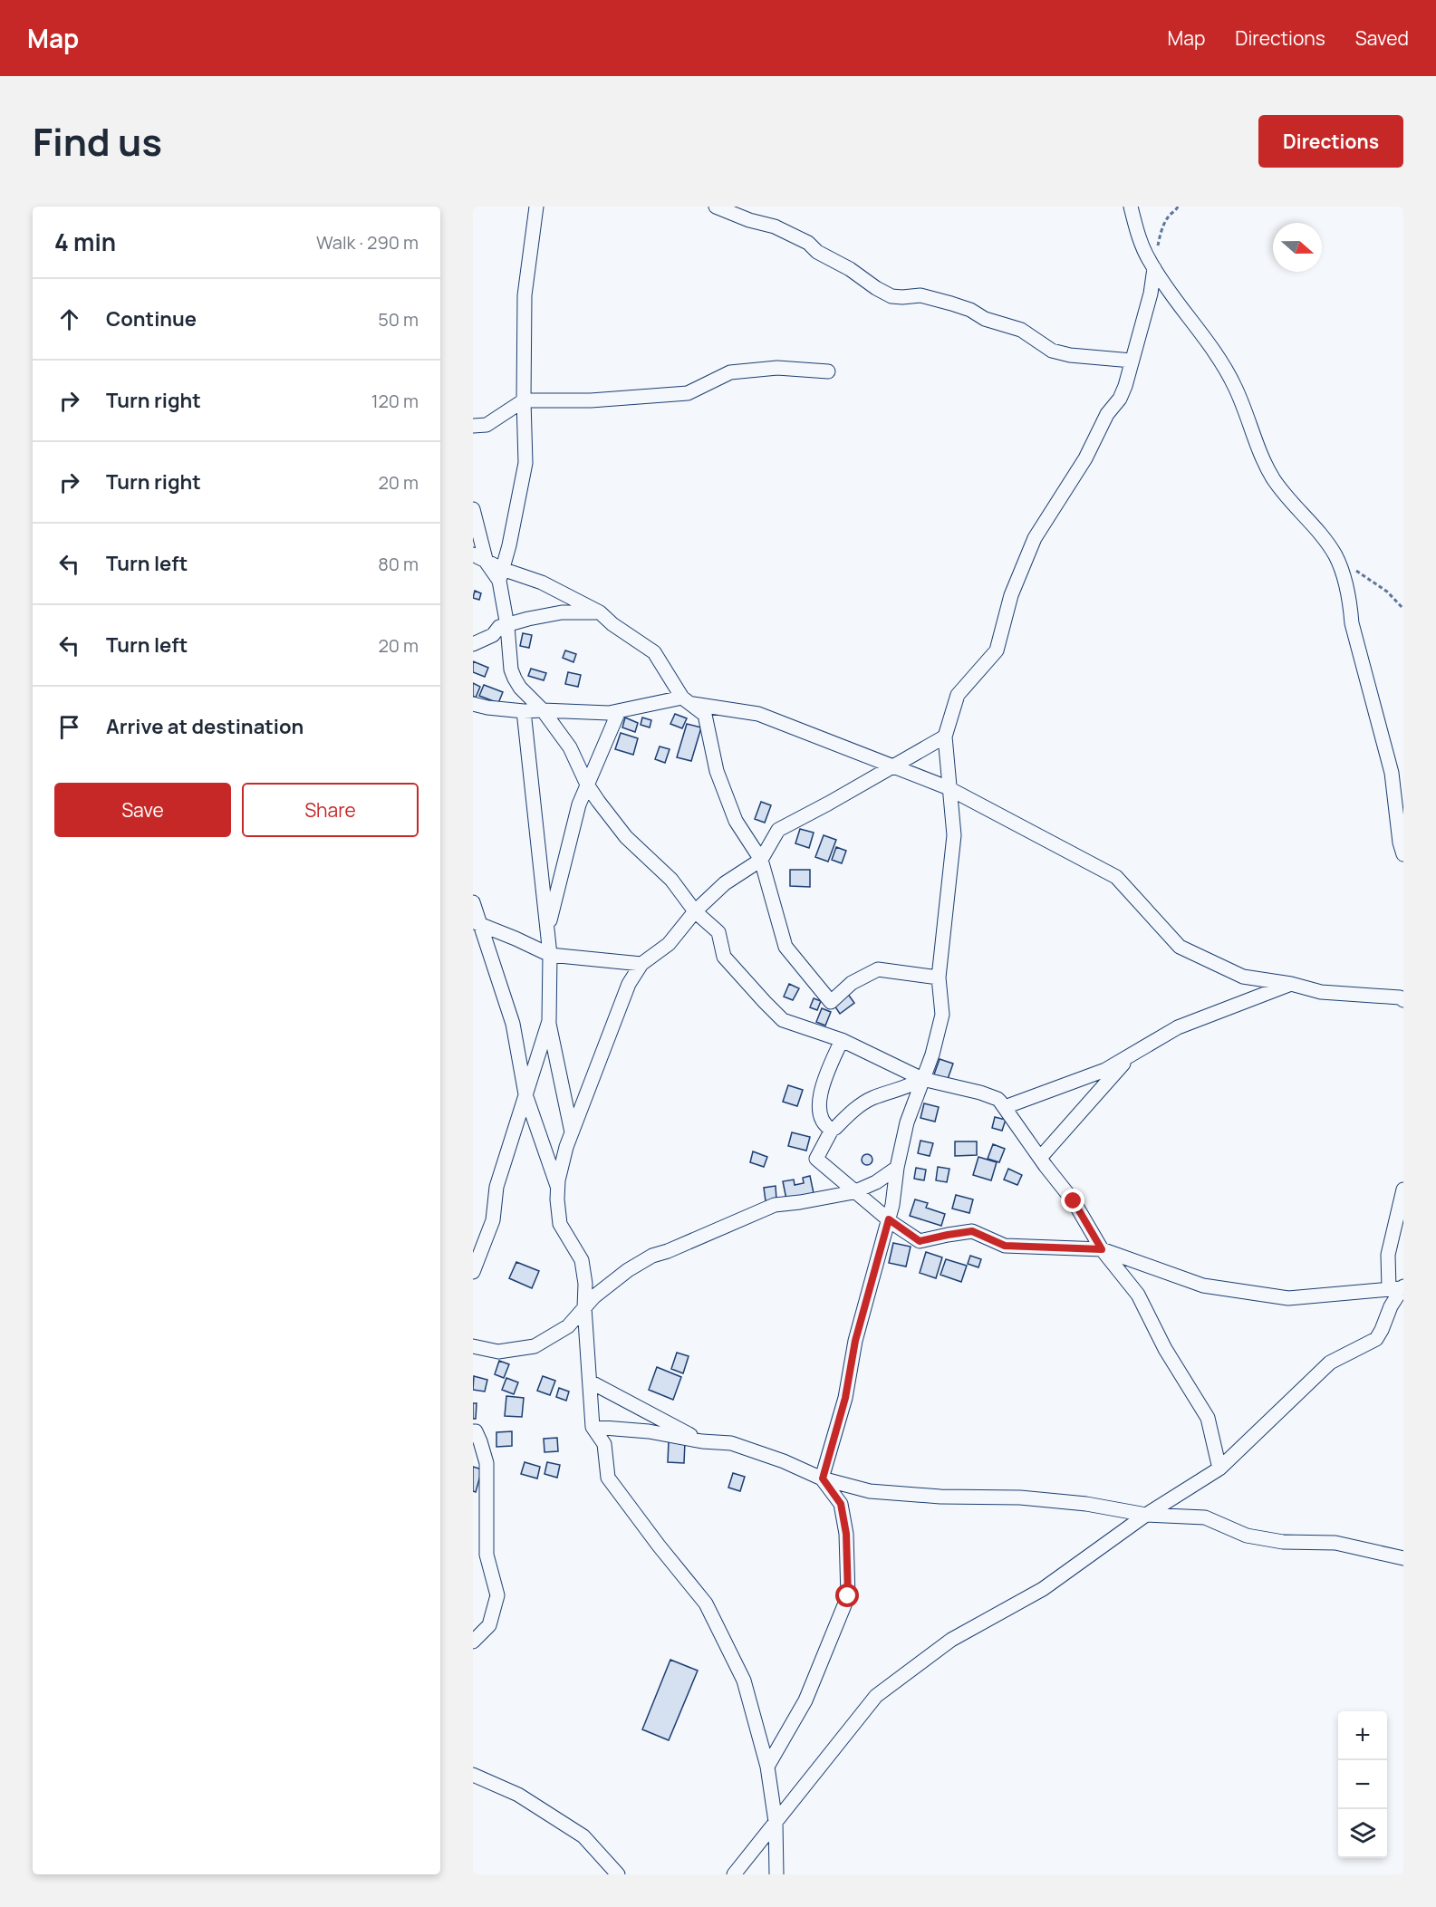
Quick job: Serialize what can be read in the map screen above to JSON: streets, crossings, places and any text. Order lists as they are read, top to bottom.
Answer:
{
  "north": "right",
  "page": {
    "header": "Map",
    "nav": ["Map", "Directions", "Saved"],
    "title": "Find us",
    "buttons": [
      "Directions",
      ["Save", "Share"]
    ],
    "heading": ["4 min", "Walk · 290 m"],
    "list": [
      ["Continue", "50 m"],
      ["Turn right", "120 m"],
      ["Turn right", "20 m"],
      ["Turn left", "80 m"],
      ["Turn left", "20 m"],
      "Arrive at destination"
    ],
    "map_buttons": ["+", "−"]
  }
}
